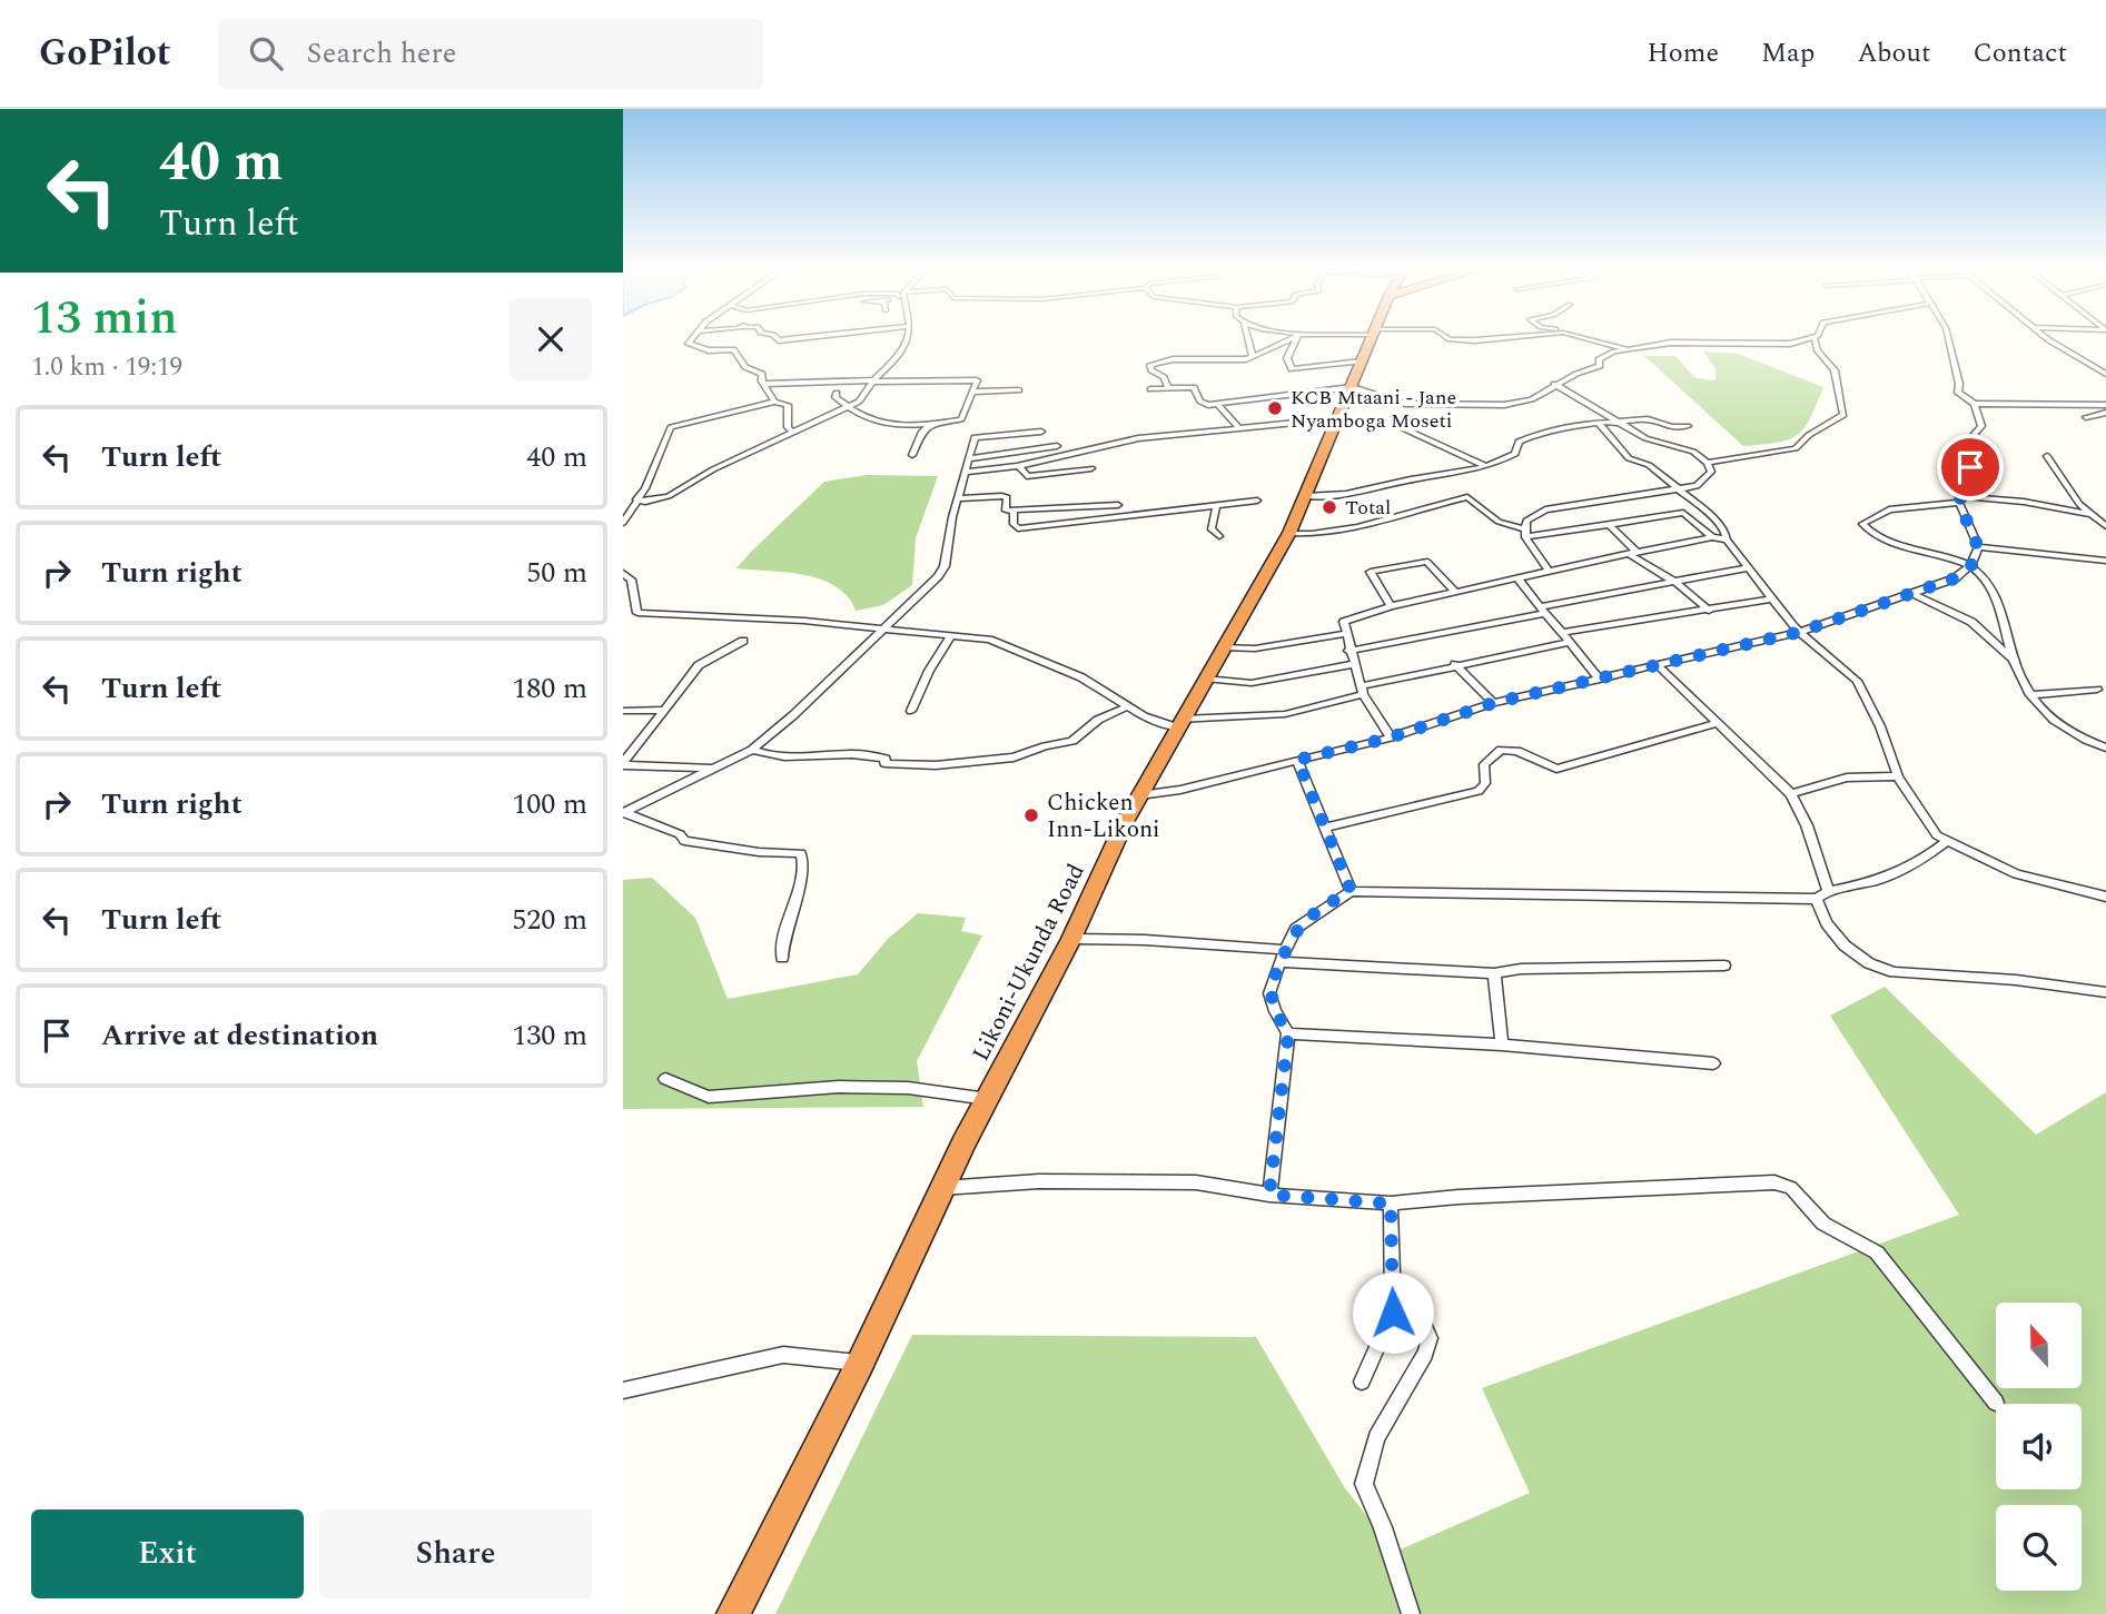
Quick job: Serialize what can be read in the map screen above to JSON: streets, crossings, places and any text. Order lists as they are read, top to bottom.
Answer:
{
  "streets": {
    "highway": ["Likoni-Ukunda Road"]
  },
  "places": ["KCB Mtaani - Jane Nyamboga Moseti", "Total", "Chicken Inn-Likoni"],
  "north": "top",
  "page": {
    "header": "GoPilot",
    "search": "Search here",
    "nav": [
      "Home",
      "Map",
      "About",
      "Contact"
    ],
    "turn": ["40 m", "Turn left"],
    "heading": ["13 min", "1.0 km · 19:19"],
    "list": [
      {
        "name": "Turn left",
        "value": "40 m"
      },
      {
        "name": "Turn right",
        "value": "50 m"
      },
      {
        "name": "Turn left",
        "value": "180 m"
      },
      {
        "name": "Turn right",
        "value": "100 m"
      },
      {
        "name": "Turn left",
        "value": "520 m"
      },
      {
        "name": "Arrive at destination",
        "value": "130 m"
      }
    ],
    "buttons": ["Exit", "Share"]
  }
}
